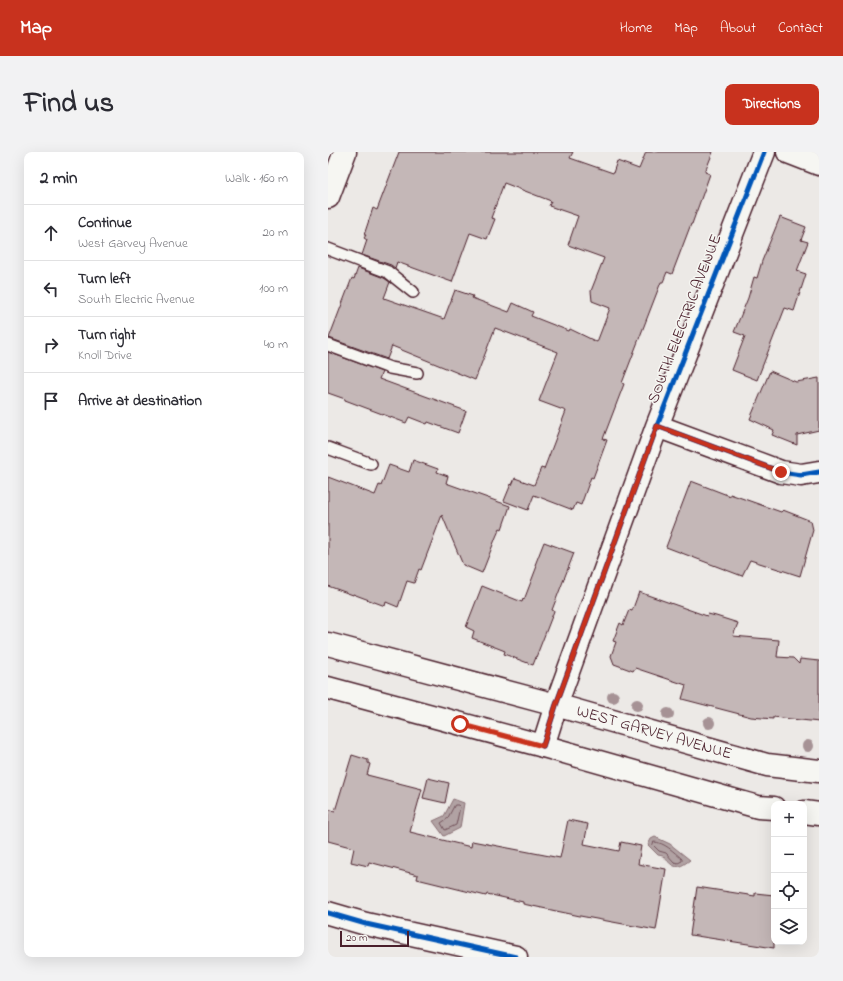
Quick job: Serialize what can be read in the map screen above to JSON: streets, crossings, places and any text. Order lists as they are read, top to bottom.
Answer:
{
  "streets": {
    "street": ["SOUTH ELECTRIC AVENUE", "WEST GARVEY AVENUE"]
  },
  "crossings": [
    ["SOUTH ELECTRIC AVENUE", "WEST GARVEY AVENUE"]
  ],
  "scale_bar": "20 m",
  "page": {
    "header": "Map",
    "nav": [
      "Home",
      "Map",
      "About",
      "Contact"
    ],
    "title": "Find us",
    "buttons": "Directions",
    "heading": ["2 min", "Walk · 160 m"],
    "list": [
      ["Continue", "West Garvey Avenue", "20 m"],
      ["Turn left", "South Electric Avenue", "100 m"],
      ["Turn right", "Knoll Drive", "40 m"],
      "Arrive at destination"
    ],
    "map_buttons": ["+", "−"],
    "scale": "20 m"
  }
}
